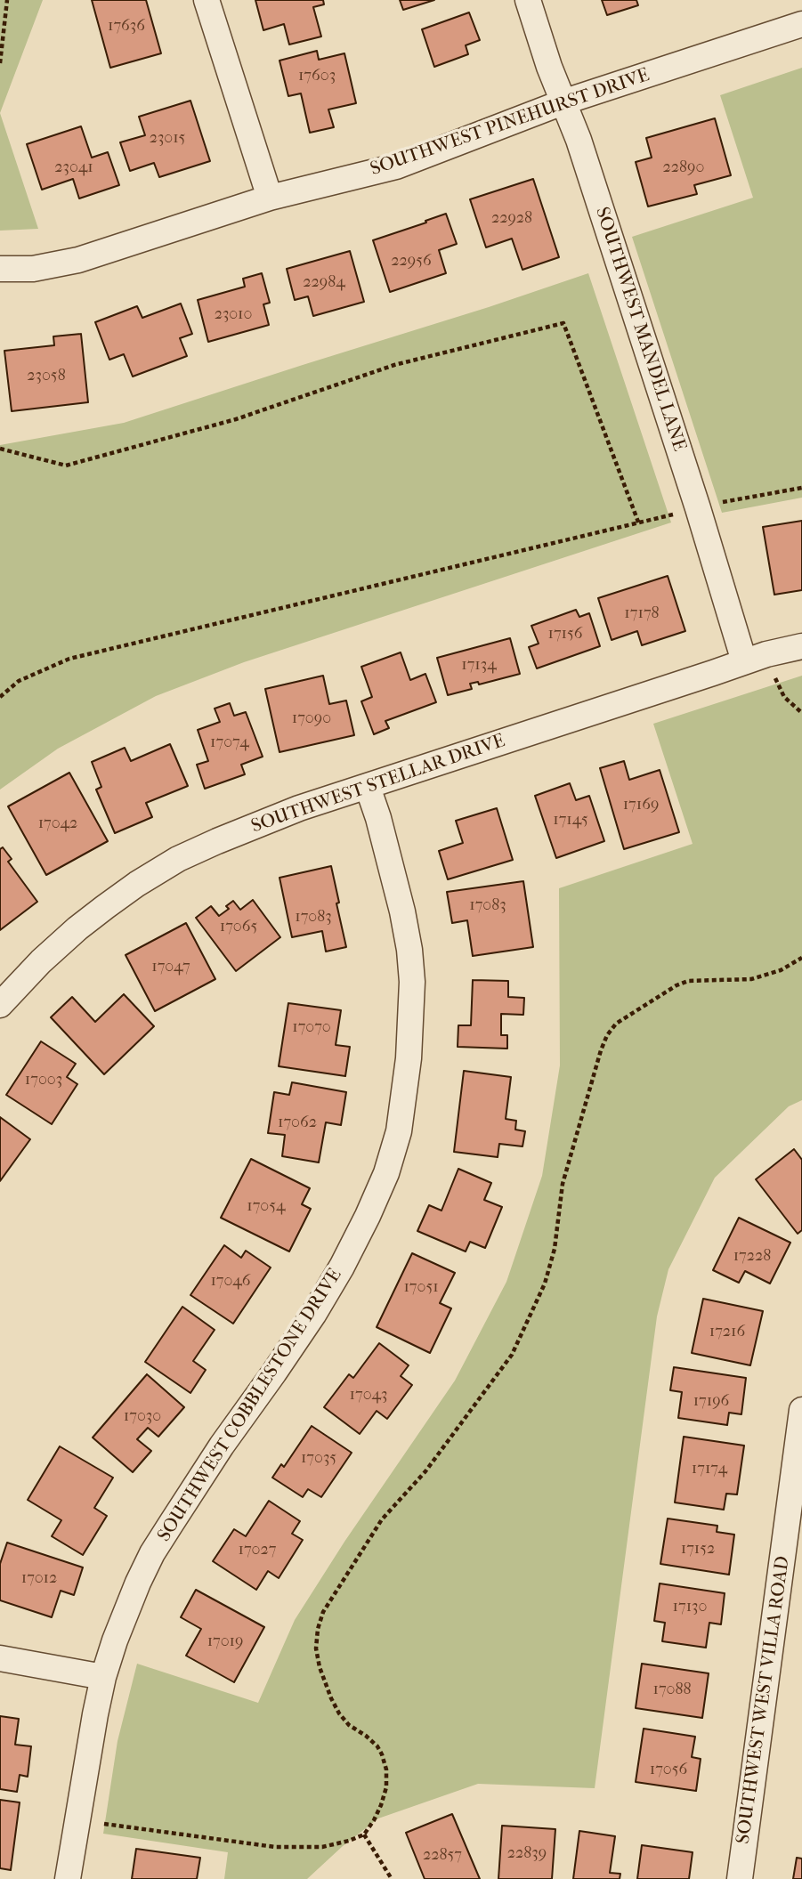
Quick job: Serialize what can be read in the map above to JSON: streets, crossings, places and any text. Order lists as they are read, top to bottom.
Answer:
{
  "streets": {
    "street": [
      "SOUTHWEST PINEHURST DRIVE",
      "SOUTHWEST MANDEL LANE",
      "SOUTHWEST STELLAR DRIVE",
      "SOUTHWEST COBBLESTONE DRIVE",
      "SOUTHWEST WEST VILLA ROAD"
    ]
  },
  "crossings": [
    ["SOUTHWEST PINEHURST DRIVE", "SOUTHWEST MANDEL LANE"],
    ["SOUTHWEST MANDEL LANE", "SOUTHWEST STELLAR DRIVE"],
    ["SOUTHWEST STELLAR DRIVE", "SOUTHWEST COBBLESTONE DRIVE"]
  ],
  "house_numbers": [
    "17636",
    "17603",
    "23015",
    "23041",
    "22890",
    "22928",
    "22956",
    "22984",
    "23010",
    "23058",
    "17178",
    "17156",
    "17134",
    "17090",
    "17074",
    "17169",
    "17145",
    "17042",
    "17083",
    "17083",
    "17065",
    "17047",
    "17070",
    "17003",
    "17062",
    "17054",
    "17228",
    "17046",
    "17051",
    "17216",
    "17043",
    "17196",
    "17030",
    "17035",
    "17174",
    "17152",
    "17027",
    "17012",
    "17130",
    "17019",
    "17088",
    "17056",
    "22839",
    "22857"
  ]
}
